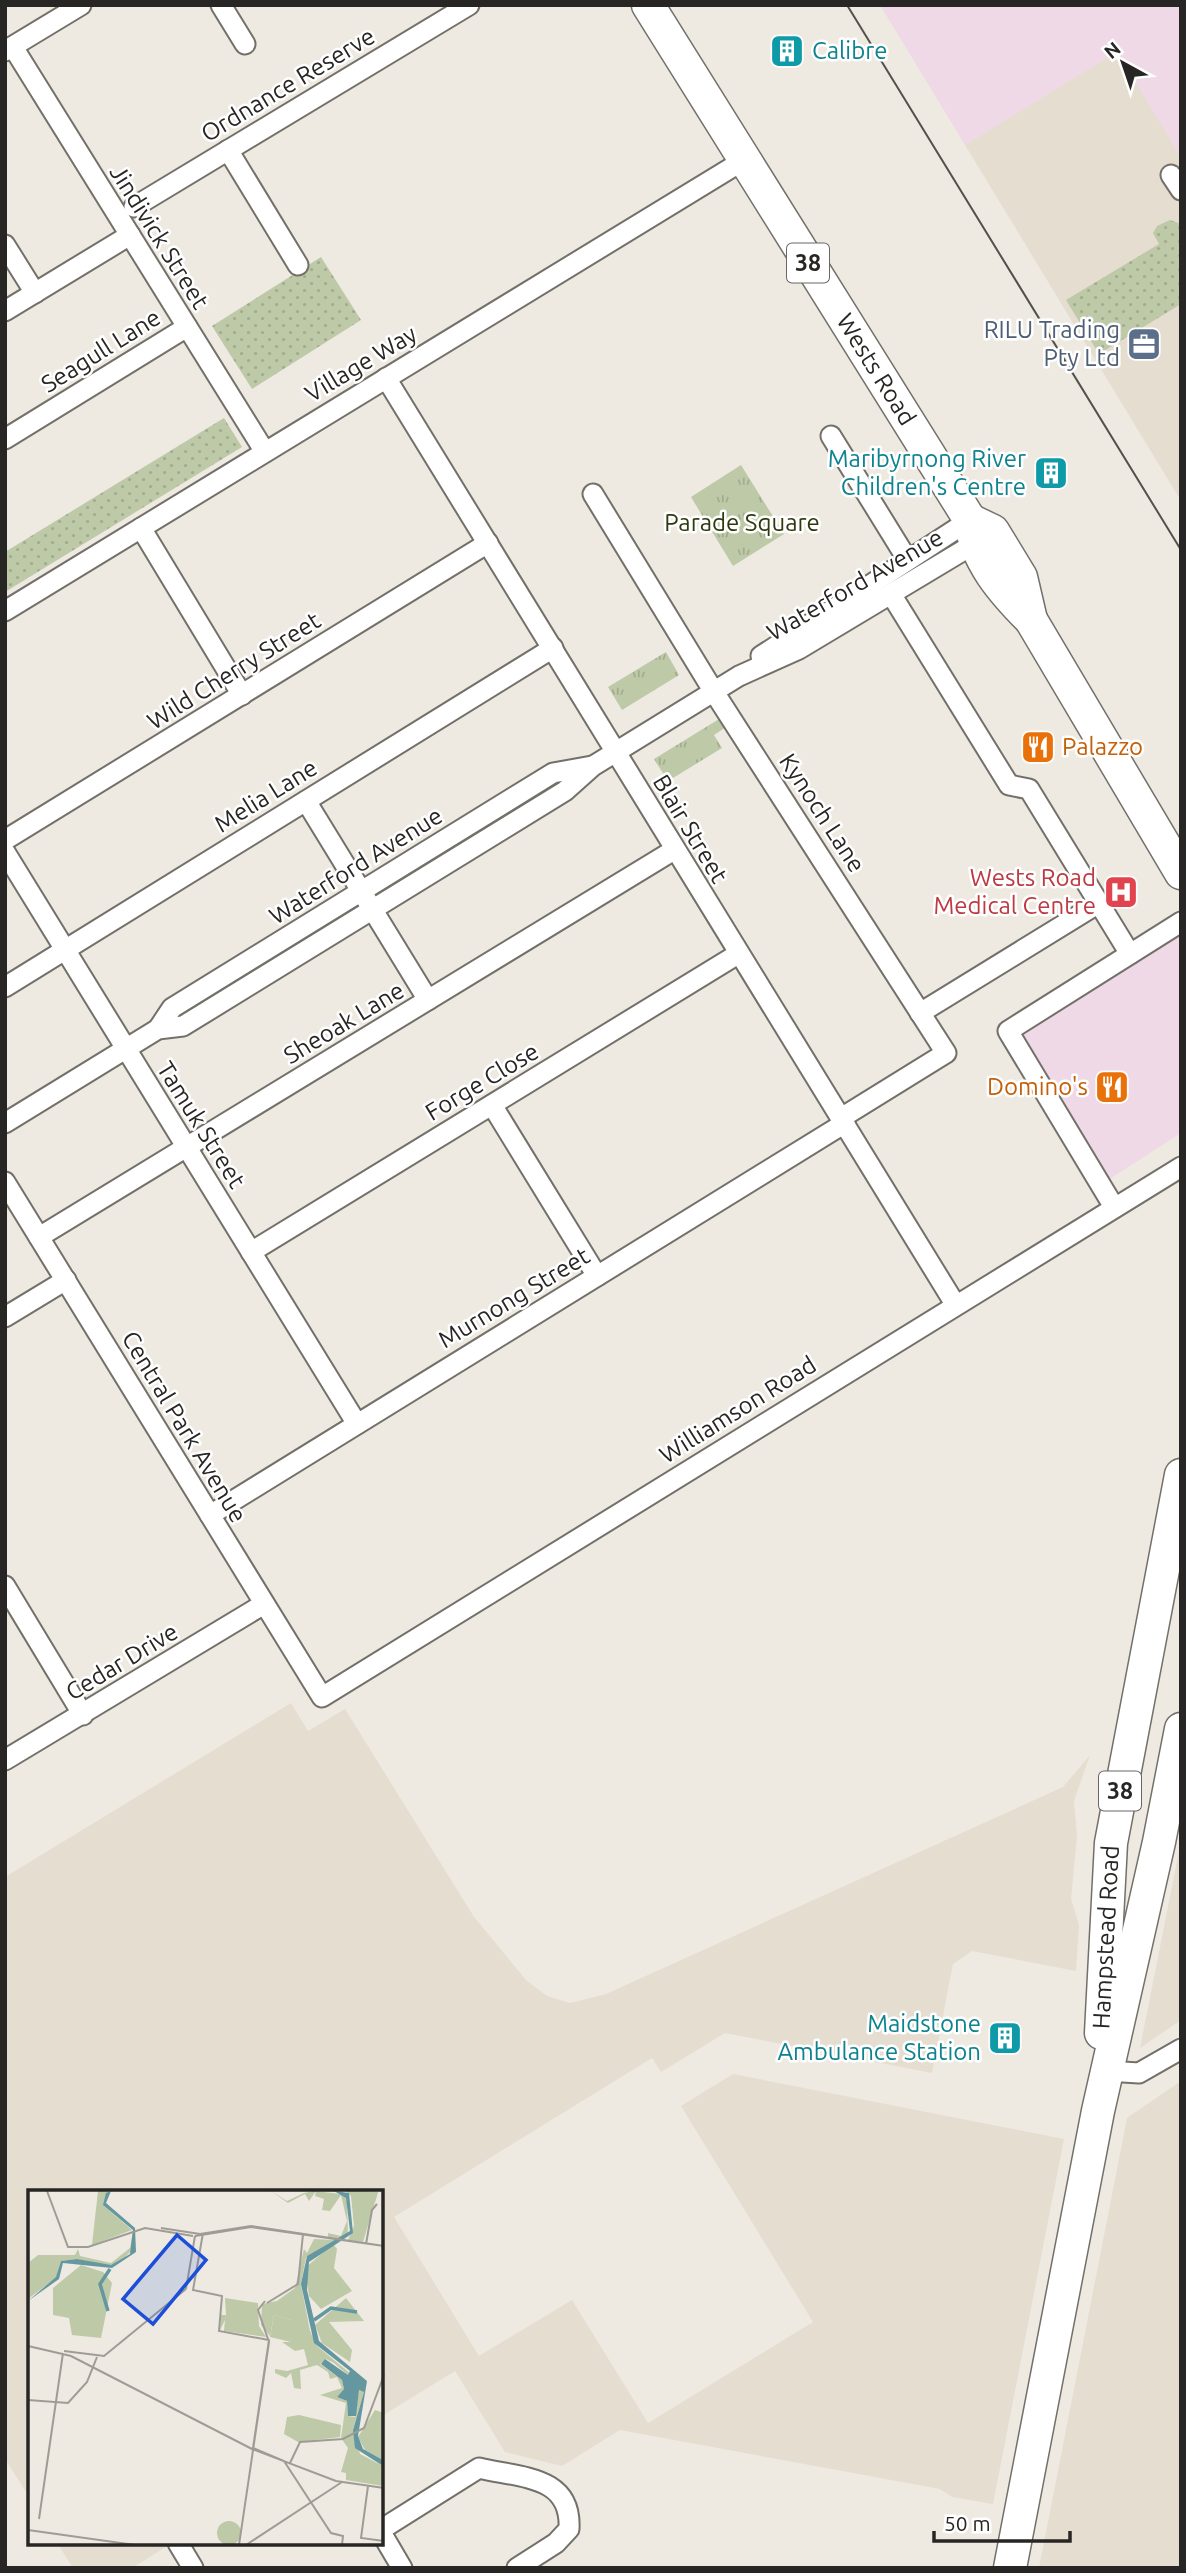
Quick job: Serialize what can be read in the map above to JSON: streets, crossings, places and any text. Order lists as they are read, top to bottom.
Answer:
{
  "streets": {
    "main road": ["38", "Wests Road", "Hampstead Road"],
    "street": [
      "Ordnance Reserve",
      "Jindivick Street",
      "Seagull Lane",
      "Village Way",
      "Waterford Avenue",
      "Wild Cherry Street",
      "Melia Lane",
      "Kynoch Lane",
      "Blair Street",
      "Sheoak Lane",
      "Forge Close",
      "Tamuk Street",
      "Murnong Street",
      "Williamson Road",
      "Central Park Avenue",
      "Cedar Drive"
    ]
  },
  "crossings": [
    ["Jindivick Street", "Seagull Lane"],
    ["Jindivick Street", "Village Way"],
    ["Village Way", "Wests Road"],
    ["Village Way", "Blair Street"],
    ["Wests Road", "Waterford Avenue"],
    ["Waterford Avenue", "Kynoch Lane"],
    ["Waterford Avenue", "Blair Street"],
    ["Waterford Avenue", "Tamuk Street"],
    ["Wild Cherry Street", "Blair Street"],
    ["Melia Lane", "Blair Street"],
    ["Melia Lane", "Tamuk Street"],
    ["Kynoch Lane", "Blair Street"],
    ["Kynoch Lane", "Murnong Street"],
    ["Blair Street", "Sheoak Lane"],
    ["Blair Street", "Forge Close"],
    ["Blair Street", "Murnong Street"],
    ["Blair Street", "Williamson Road"],
    ["Sheoak Lane", "Tamuk Street"],
    ["Sheoak Lane", "Central Park Avenue"],
    ["Forge Close", "Tamuk Street"],
    ["Tamuk Street", "Murnong Street"],
    ["Murnong Street", "Central Park Avenue"],
    ["Williamson Road", "Central Park Avenue"],
    ["Central Park Avenue", "Cedar Drive"]
  ],
  "parks": ["Parade Square"],
  "places": {
    "building": ["Calibre", "Maribyrnong River Children's Centre", "Maidstone Ambulance Station"],
    "office": ["RILU Trading Pty Ltd"],
    "restaurant": ["Palazzo", "Domino's"],
    "hospital": ["Wests Road Medical Centre"]
  },
  "scale_bar": "50 m",
  "north": "top left"
}
